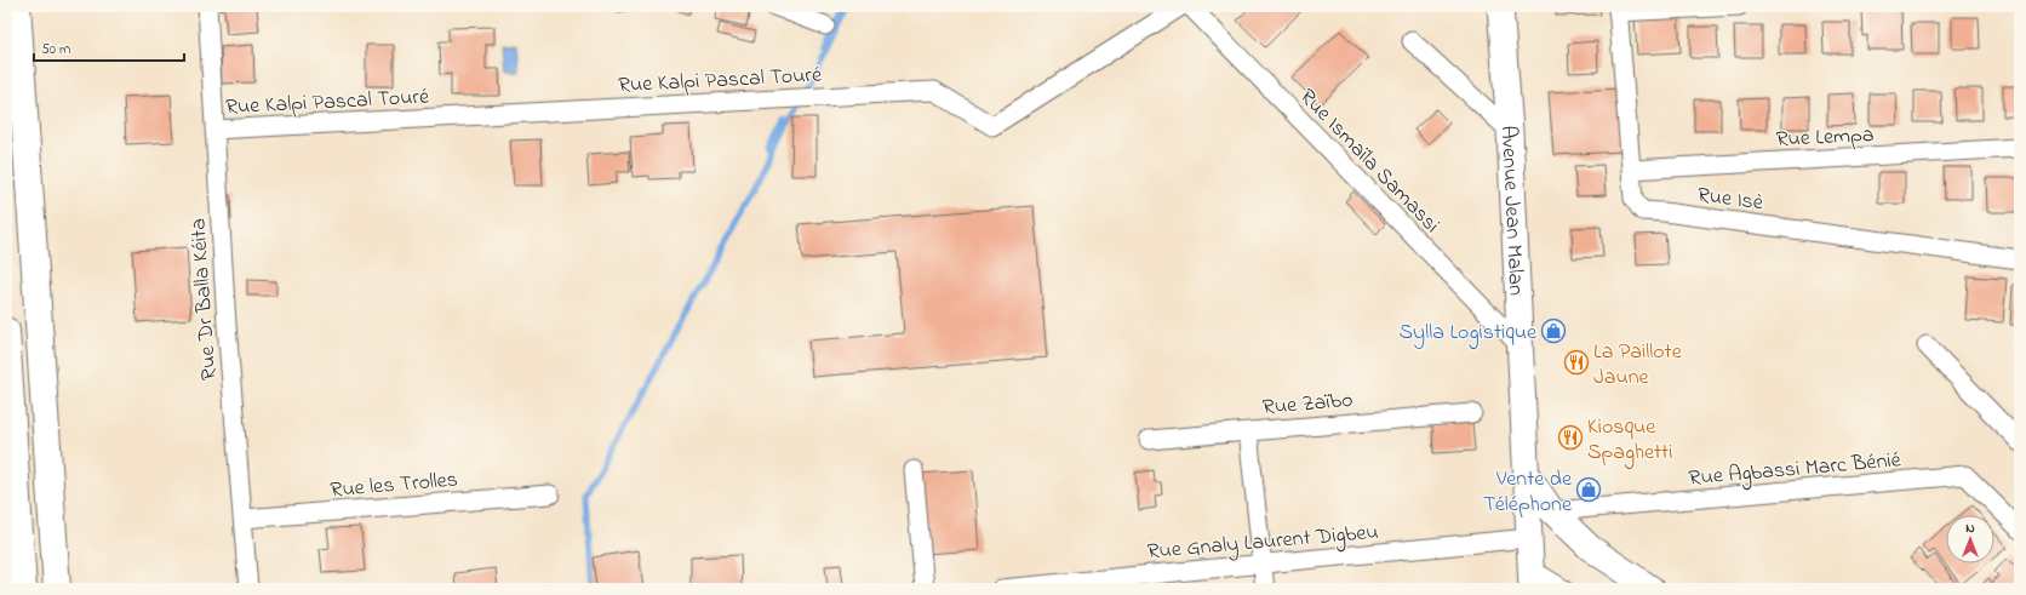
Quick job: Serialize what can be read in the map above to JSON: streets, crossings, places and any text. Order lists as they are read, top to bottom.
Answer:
{
  "streets": {
    "main road": ["Avenue Jean Malan"],
    "street": [
      "Rue Kalpi Pascal Touré",
      "Rue Lempa",
      "Rue Ismaïla Samassi",
      "Rue Isè",
      "Rue Dr Balla Kéita",
      "Rue Zaïbo",
      "Rue Agbassi Marc Bénié",
      "Rue les Trolles",
      "Rue Gnaly Laurent Digbeu"
    ]
  },
  "crossings": [
    ["Rue Kalpi Pascal Touré", "Rue Dr Balla Kéita"],
    ["Rue Lempa", "Rue Isè"],
    ["Rue Ismaïla Samassi", "Avenue Jean Malan"],
    ["Avenue Jean Malan", "Rue Gnaly Laurent Digbeu"],
    ["Rue Dr Balla Kéita", "Rue les Trolles"],
    ["Rue Zaïbo", "Rue Gnaly Laurent Digbeu"]
  ],
  "places": {
    "shop": ["Sylla Logistique", "Vente de Téléphone"],
    "restaurant": ["La Paillote Jaune", "Kiosque Spaghetti"]
  },
  "scale_bar": "50 m",
  "north": "top"
}
